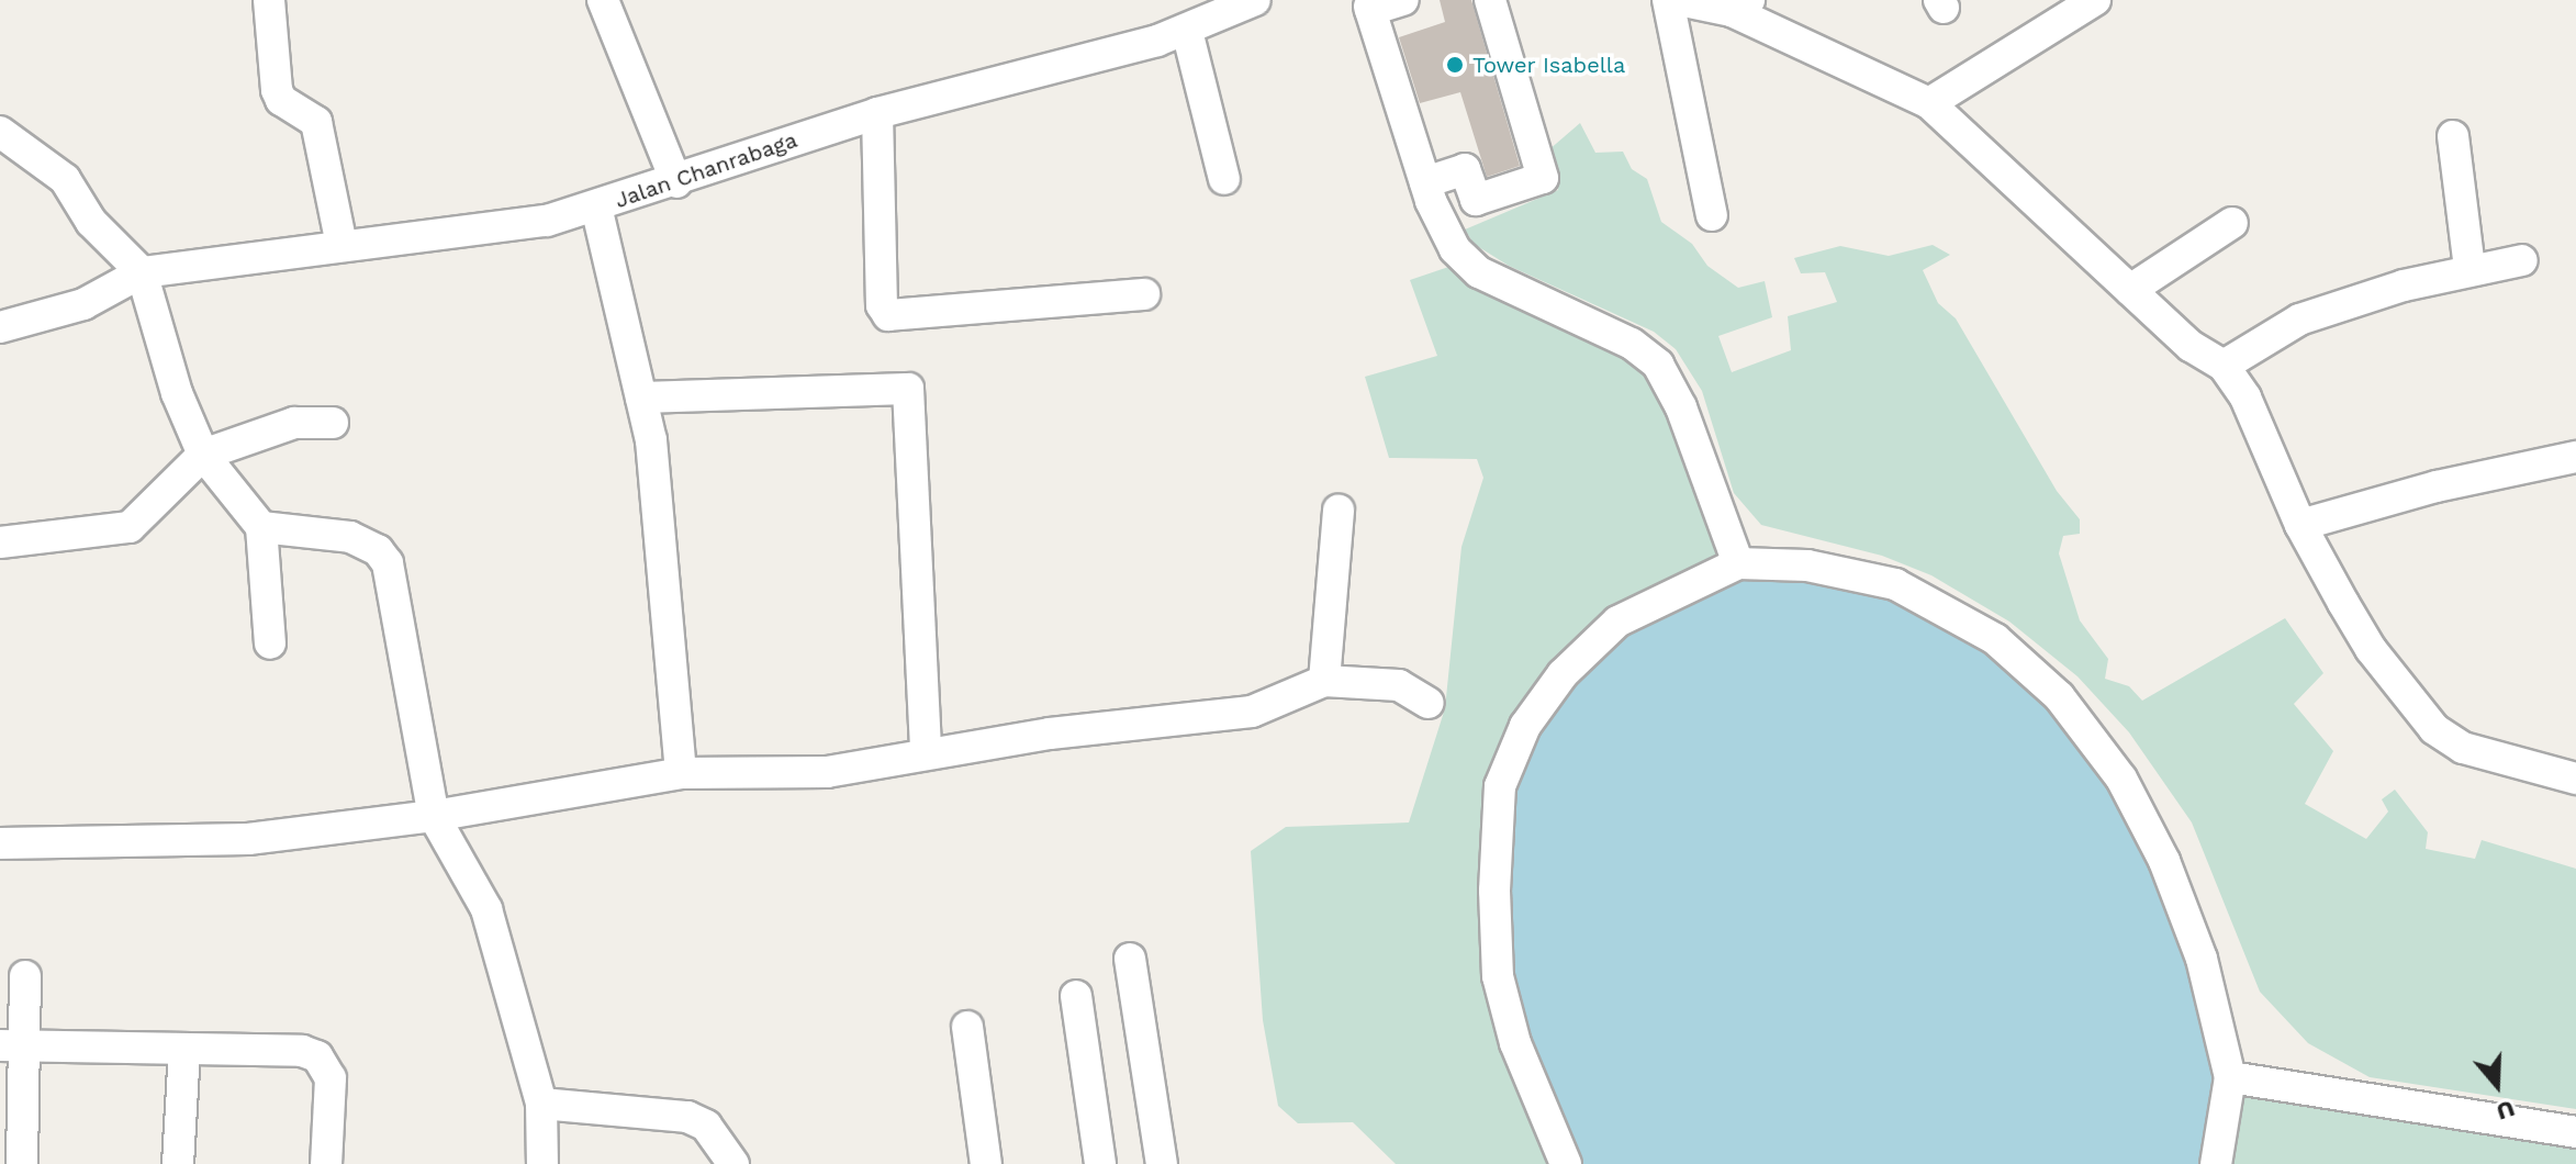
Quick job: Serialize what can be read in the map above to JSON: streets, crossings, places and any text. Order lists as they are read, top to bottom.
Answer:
{
  "streets": {
    "street": ["Jalan Chanrabaga"]
  },
  "places": ["Tower Isabella"],
  "north": "bottom"
}
